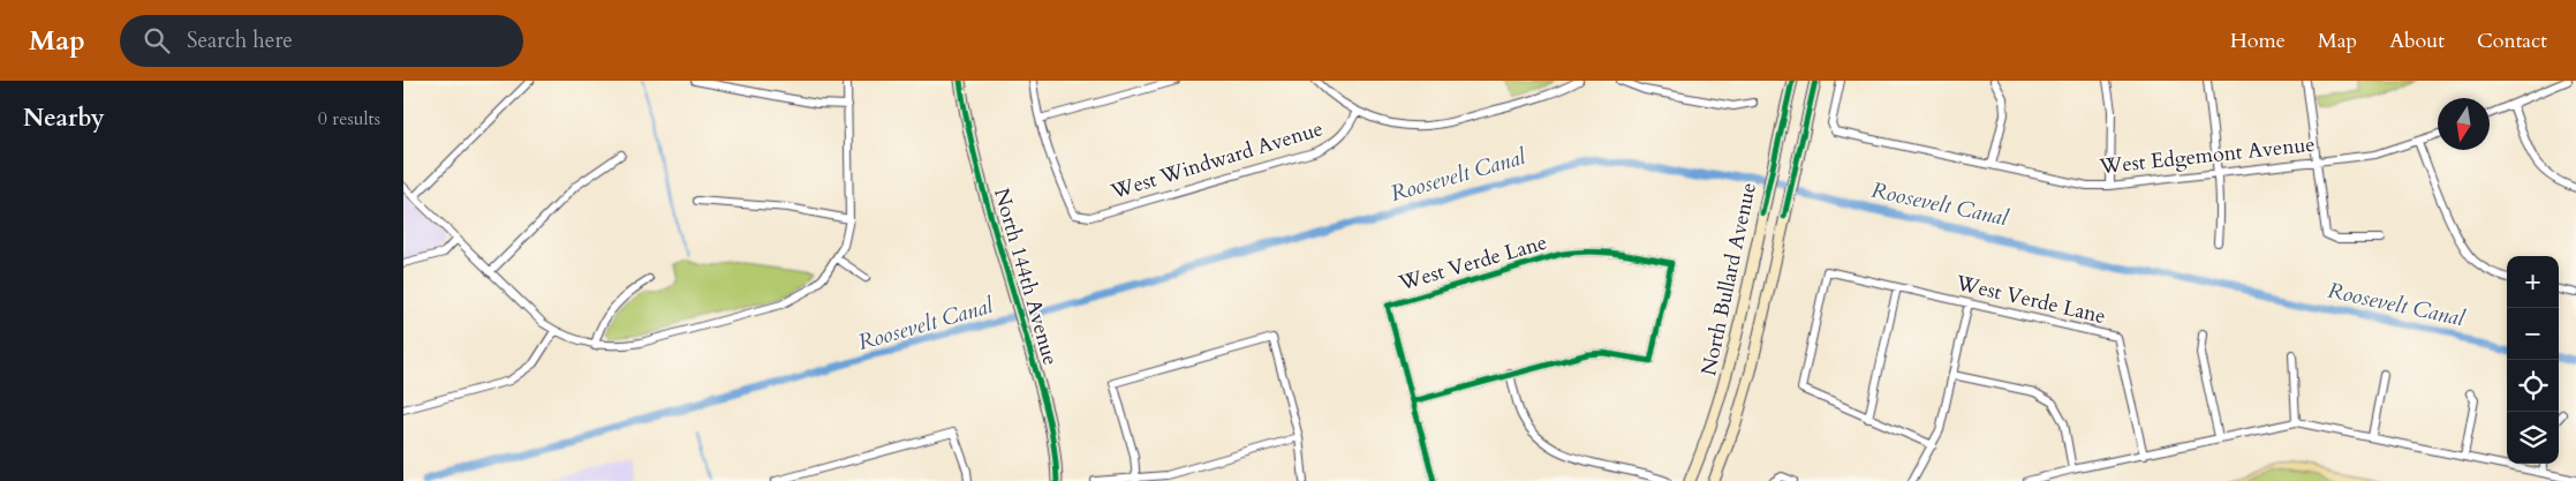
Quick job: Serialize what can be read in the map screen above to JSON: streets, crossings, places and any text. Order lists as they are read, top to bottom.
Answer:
{
  "streets": {
    "main road": ["North 144th Avenue", "North Bullard Avenue"],
    "street": ["West Edgemont Avenue", "West Windward Avenue", "West Verde Lane"]
  },
  "water": ["Roosevelt Canal"],
  "north": "bottom",
  "page": {
    "header": "Map",
    "search": "Search here",
    "nav": [
      "Home",
      "Map",
      "About",
      "Contact"
    ],
    "heading": ["Nearby", "0 results"],
    "map_buttons": ["+", "−"]
  }
}
